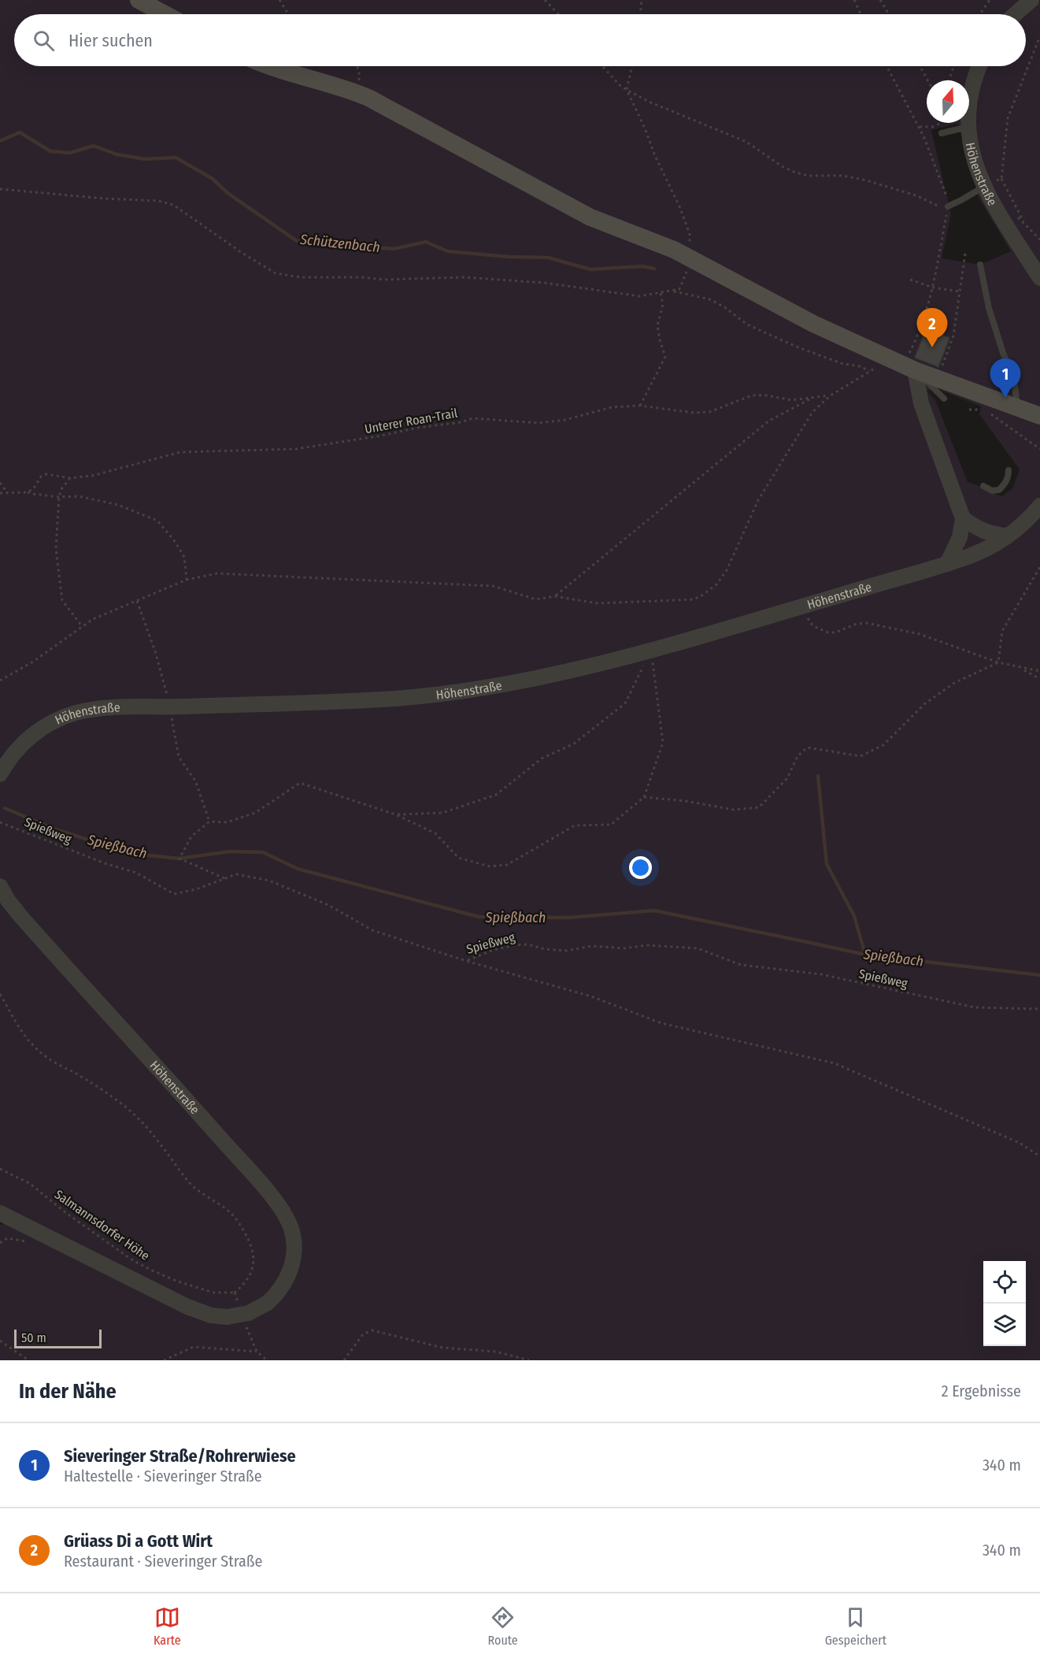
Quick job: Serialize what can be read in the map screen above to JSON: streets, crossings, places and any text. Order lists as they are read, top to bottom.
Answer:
{
  "streets": {
    "street": ["Höhenstraße"],
    "path": ["Unterer Roan-Trail", "Spießweg", "Salmannsdorfer Höhe"]
  },
  "water": ["Schützenbach", "Spießbach"],
  "scale_bar": "50 m",
  "north": "top",
  "page": {
    "search": "Hier suchen",
    "pins": ["2", "1"],
    "scale": "50 m",
    "heading": ["In der Nähe", "2 Ergebnisse"],
    "list": [
      {
        "mark": "1",
        "name": "Sieveringer Straße/Rohrerwiese",
        "note": "Haltestelle · Sieveringer Straße",
        "value": "340 m"
      },
      {
        "mark": "2",
        "name": "Grüass Di a Gott Wirt",
        "note": "Restaurant · Sieveringer Straße",
        "value": "340 m"
      }
    ],
    "nav": ["Karte", "Route", "Gespeichert"]
  }
}
